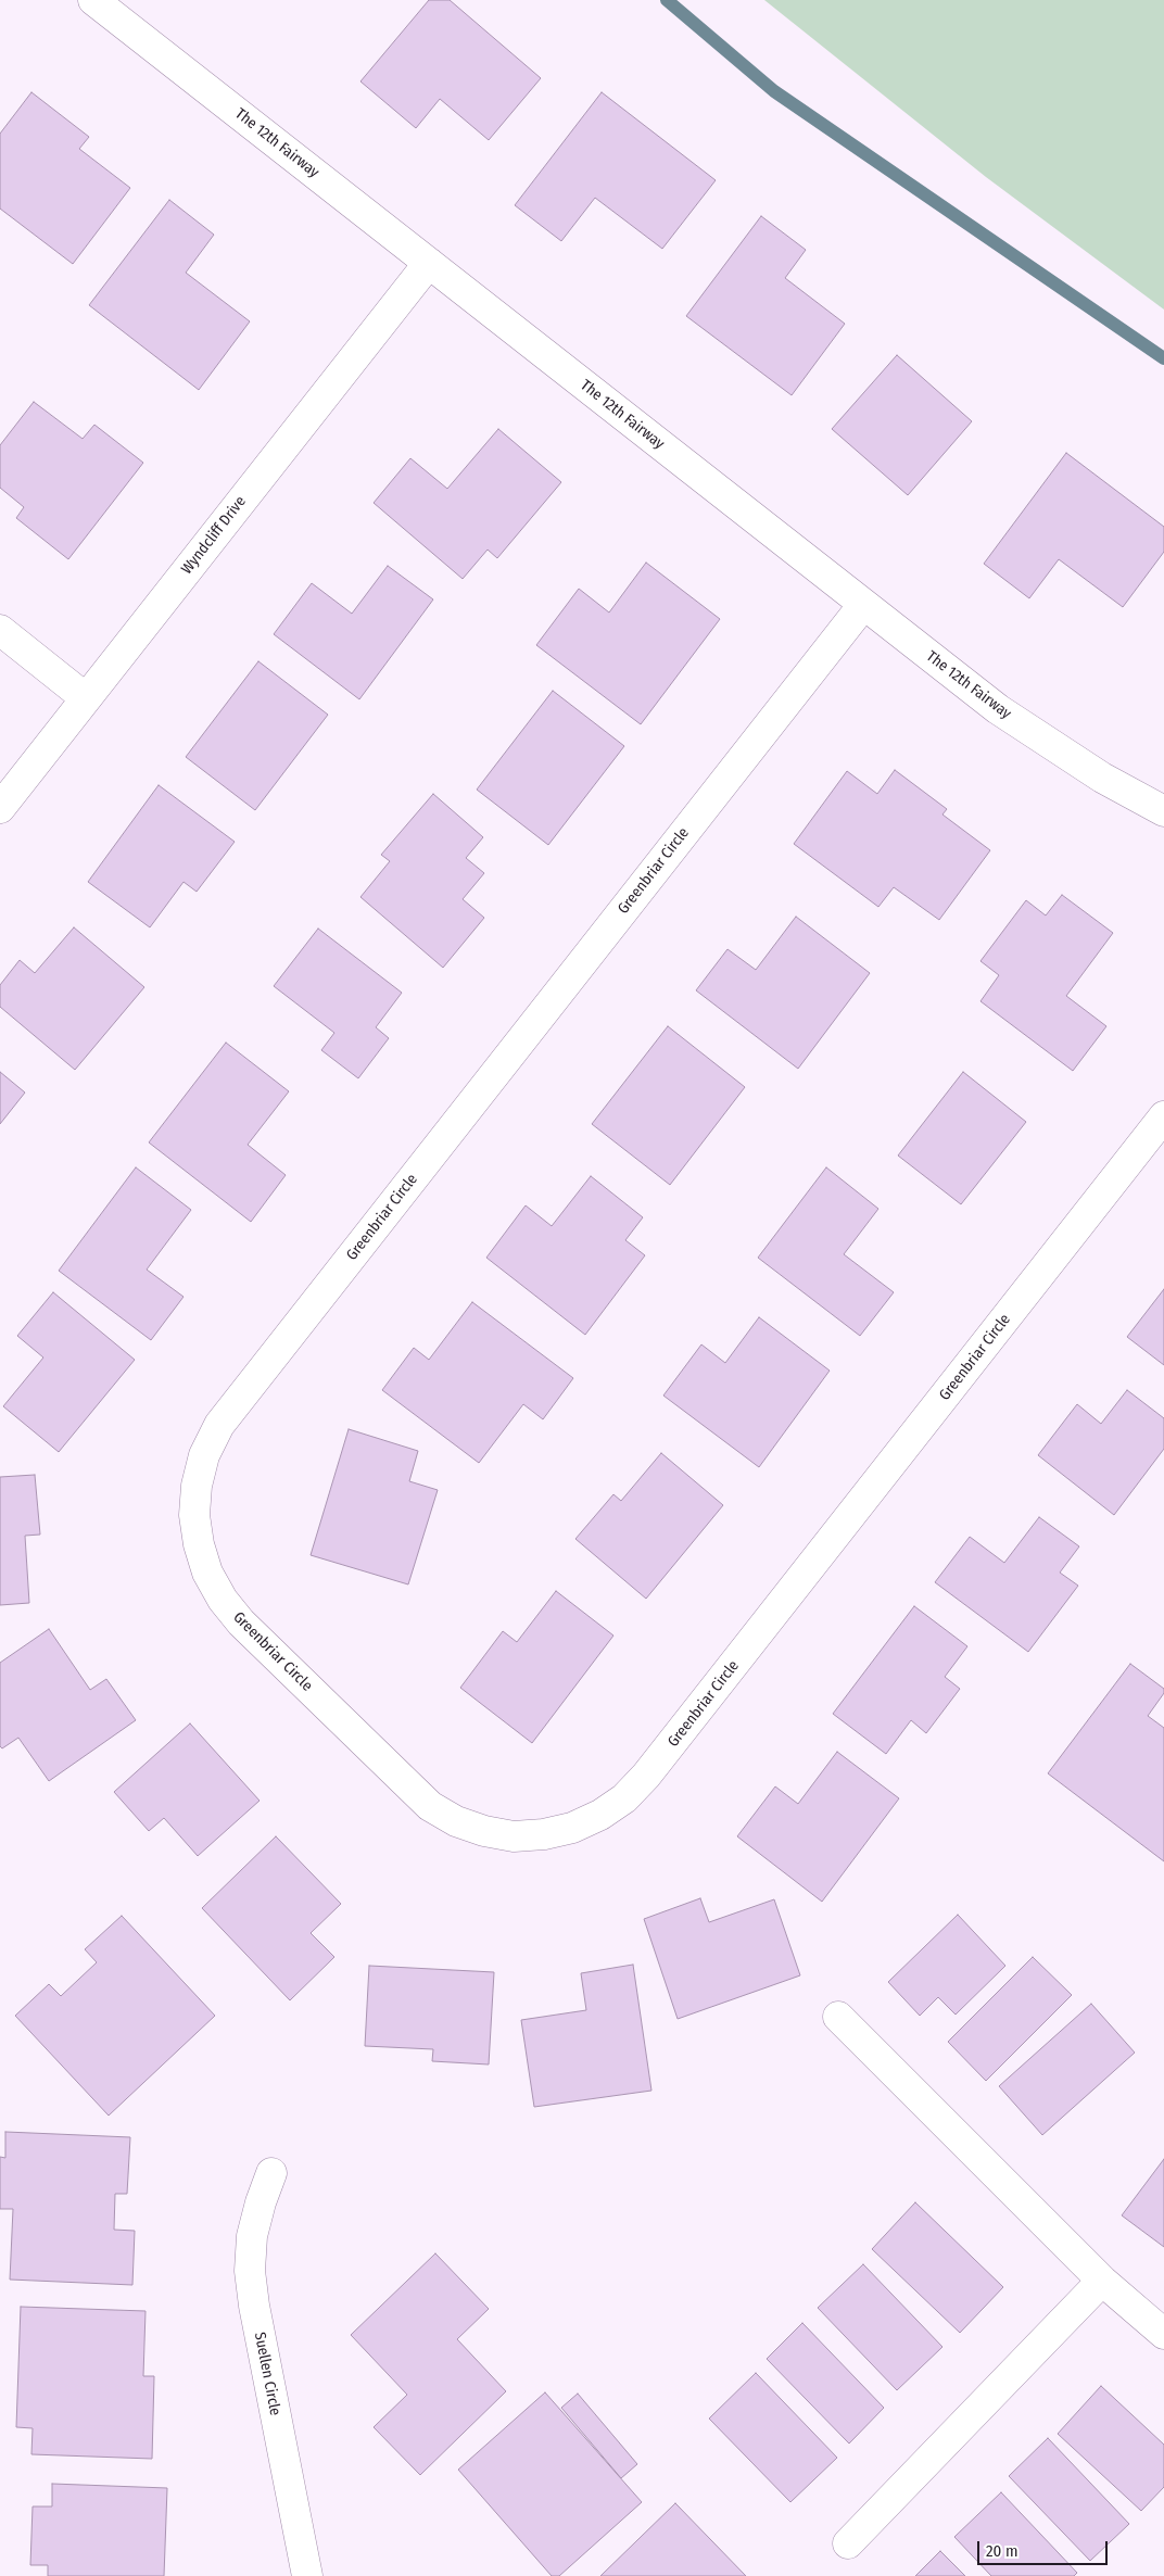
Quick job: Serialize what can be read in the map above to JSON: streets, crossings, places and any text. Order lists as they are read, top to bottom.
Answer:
{
  "streets": {
    "street": [
      "The 12th Fairway",
      "Wyndcliff Drive",
      "Greenbriar Circle",
      "Suellen Circle"
    ]
  },
  "crossings": [
    ["The 12th Fairway", "Wyndcliff Drive"],
    ["The 12th Fairway", "Greenbriar Circle"]
  ],
  "scale_bar": "20 m"
}
